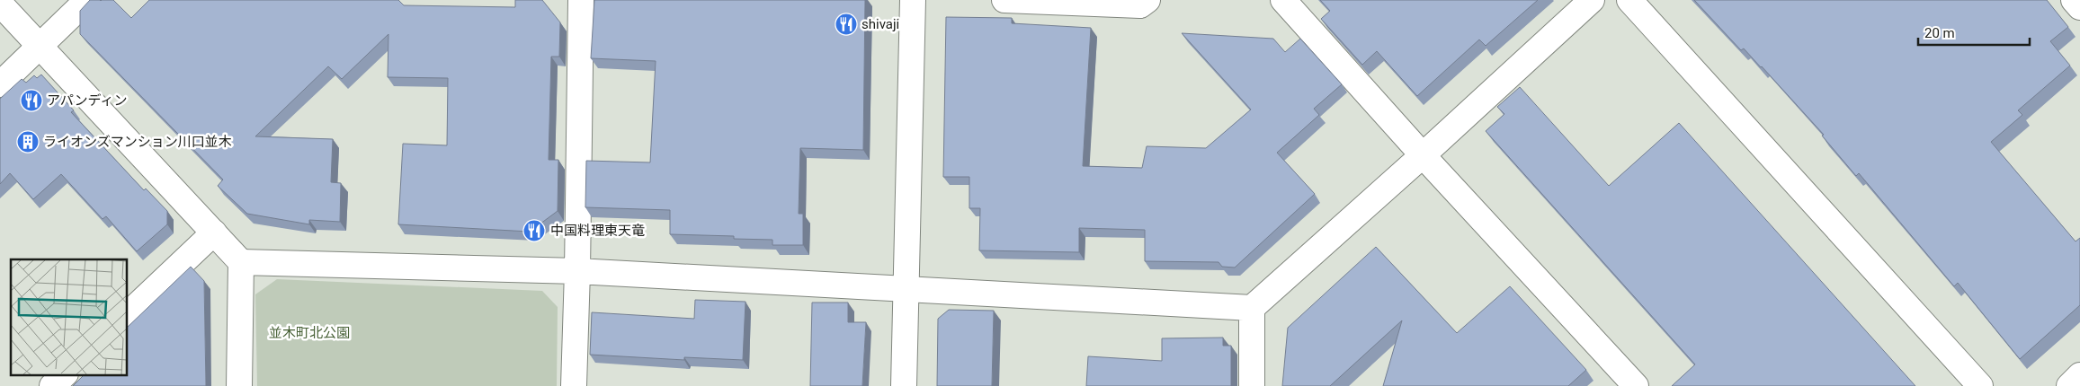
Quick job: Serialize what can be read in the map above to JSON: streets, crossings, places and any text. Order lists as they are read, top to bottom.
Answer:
{
  "parks": ["並木町北公園"],
  "places": {
    "restaurant": ["shivaji", "アパンディン", "中国料理東天竜"],
    "building": ["ライオンズマンション川口並木"]
  },
  "scale_bar": "20 m"
}
